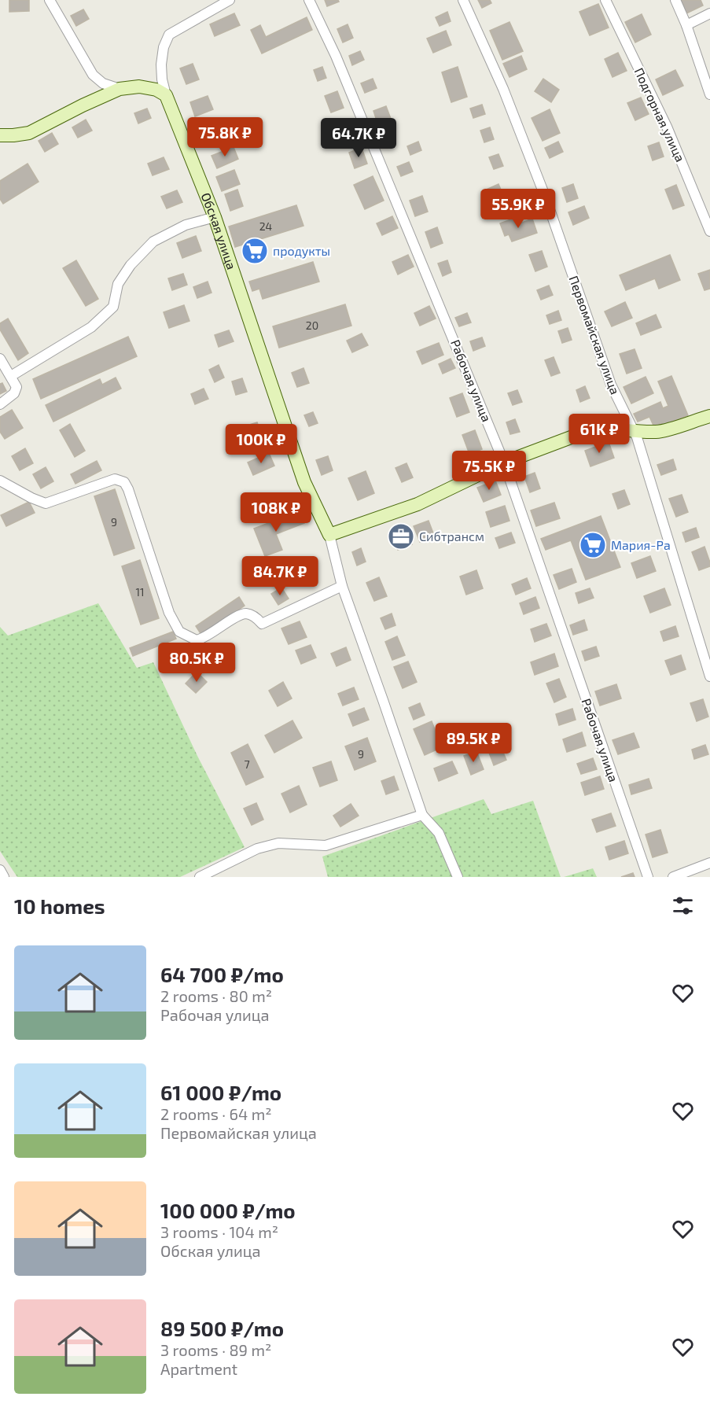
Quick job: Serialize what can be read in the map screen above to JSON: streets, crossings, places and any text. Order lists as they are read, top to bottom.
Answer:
{
  "streets": {
    "street": [
      "Подгорная улица",
      "Обская улица",
      "Первомайская улица",
      "Рабочая улица"
    ]
  },
  "places": {
    "supermarket": ["продукты", "Мария-Ра"],
    "office": ["Сибтрансм"]
  },
  "house_numbers": [
    "24",
    "20",
    "9",
    "11",
    "9",
    "7"
  ],
  "page": {
    "price": [
      "75.8K ₽",
      "64.7K ₽",
      "55.9K ₽",
      "61K ₽",
      "100K ₽",
      "75.5K ₽",
      "108K ₽",
      "84.7K ₽",
      "80.5K ₽",
      "89.5K ₽"
    ],
    "heading": "10 homes",
    "list": [
      {
        "name": "64 700 ₽/mo",
        "note": "2 rooms · 80 m² · Рабочая улица"
      },
      {
        "name": "61 000 ₽/mo",
        "note": "2 rooms · 64 m² · Первомайская улица"
      },
      {
        "name": "100 000 ₽/mo",
        "note": "3 rooms · 104 m² · Обская улица"
      },
      {
        "name": "89 500 ₽/mo",
        "note": "3 rooms · 89 m² · Apartment"
      }
    ]
  }
}
